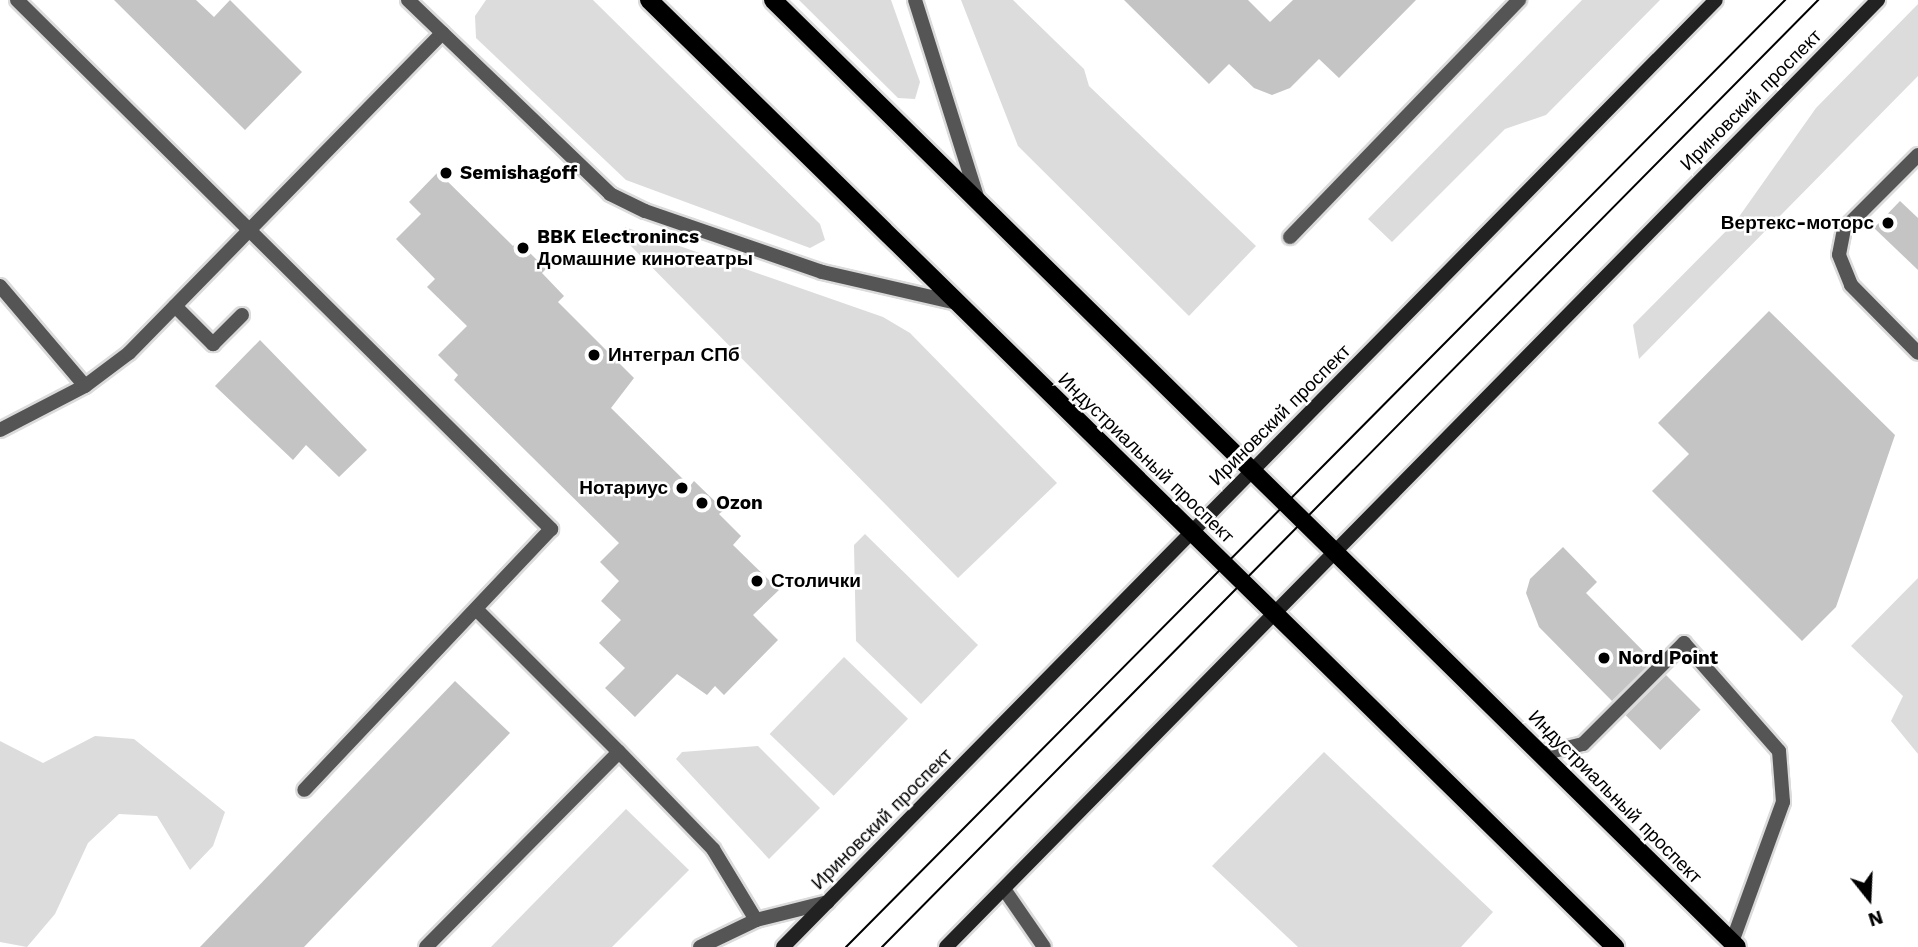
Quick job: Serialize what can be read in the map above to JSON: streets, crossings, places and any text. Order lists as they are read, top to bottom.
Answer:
{
  "streets": {
    "main road": ["Ириновский проспект", "Индустриальный проспект"]
  },
  "crossings": [
    ["Ириновский проспект", "Индустриальный проспект"]
  ],
  "places": [
    "Semishagoff",
    "Вертекс-моторс",
    "BBK Electronincs Домашние кинотеатры",
    "Интеграл СПб",
    "Нотариус",
    "Ozon",
    "Столички",
    "Nord Point"
  ],
  "north": "bottom"
}
